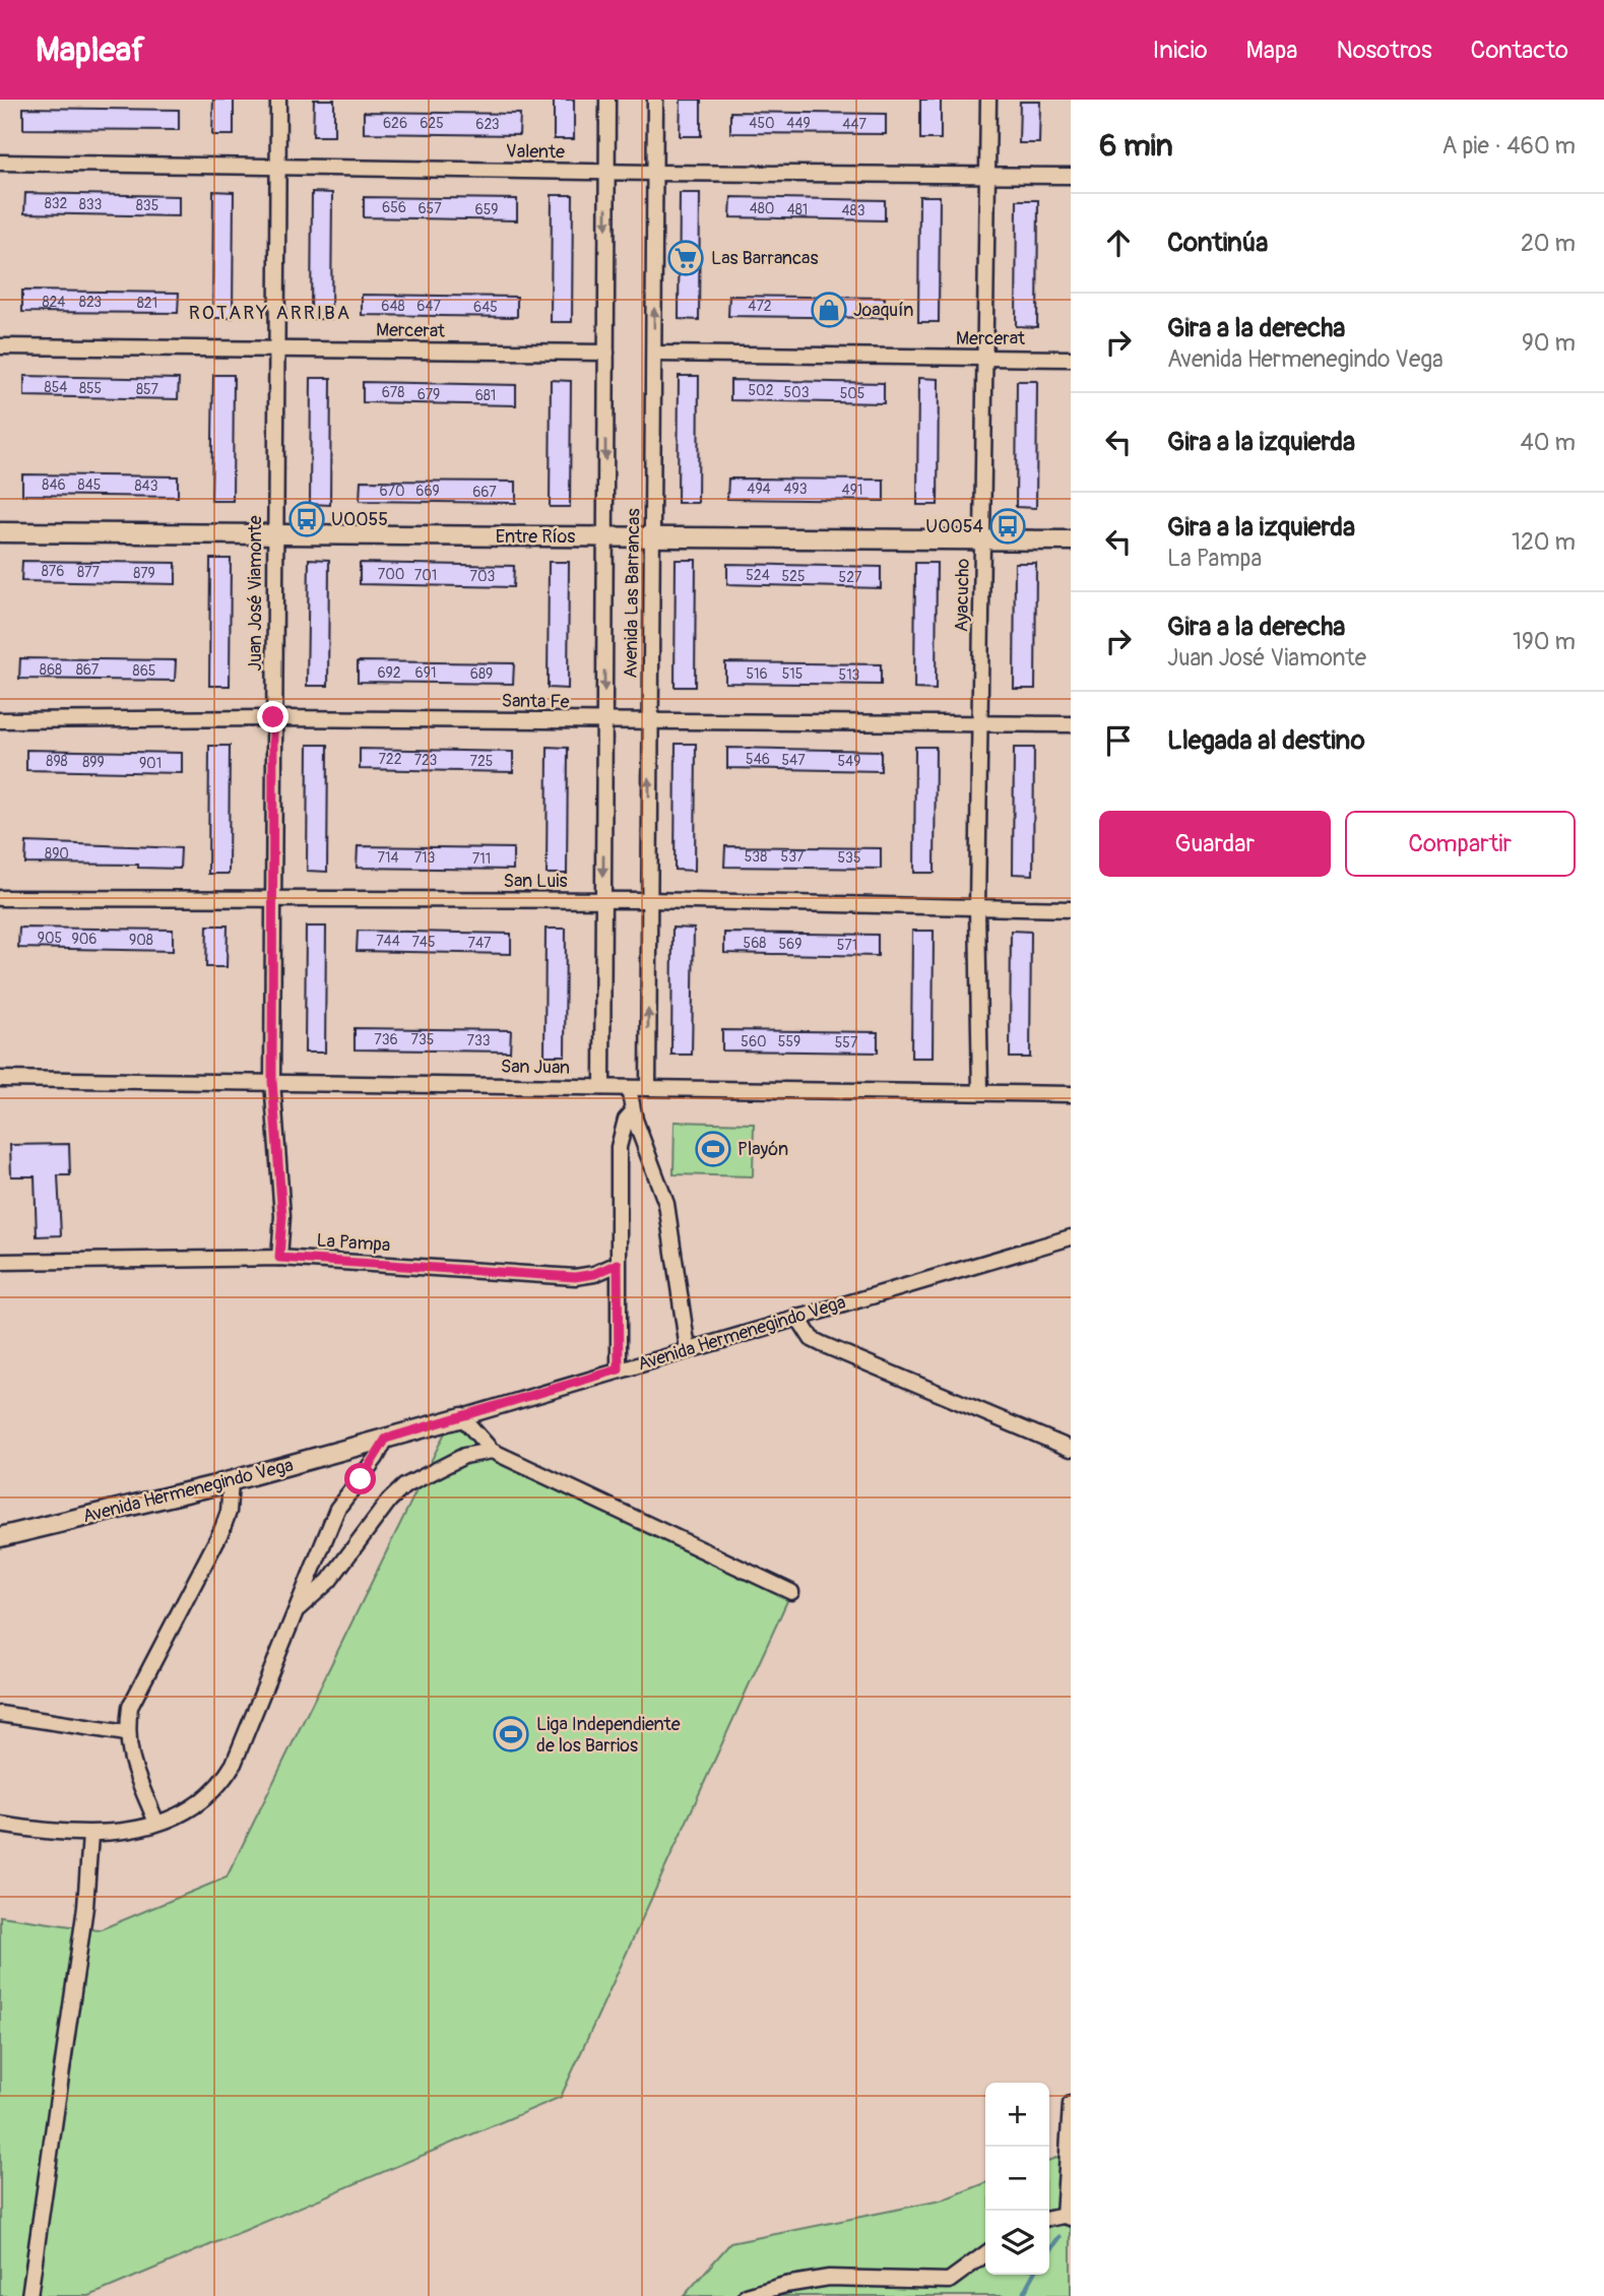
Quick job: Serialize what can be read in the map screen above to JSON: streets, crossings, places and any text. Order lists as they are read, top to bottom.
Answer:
{
  "streets": {
    "street": [
      "Valente",
      "Mercerat",
      "Entre Ríos",
      "Juan José Viamonte",
      "Avenida Las Barrancas",
      "Ayacucho",
      "Santa Fe",
      "San Luis",
      "San Juan",
      "La Pampa",
      "Avenida Hermenegindo Vega"
    ]
  },
  "crossings": [
    ["Valente", "Juan José Viamonte"],
    ["Valente", "Avenida Las Barrancas"],
    ["Valente", "Ayacucho"],
    ["Mercerat", "Juan José Viamonte"],
    ["Mercerat", "Avenida Las Barrancas"],
    ["Mercerat", "Ayacucho"],
    ["Entre Ríos", "Juan José Viamonte"],
    ["Entre Ríos", "Avenida Las Barrancas"],
    ["Entre Ríos", "Ayacucho"],
    ["Juan José Viamonte", "Santa Fe"],
    ["Juan José Viamonte", "San Luis"],
    ["Juan José Viamonte", "San Juan"],
    ["Juan José Viamonte", "La Pampa"],
    ["Avenida Las Barrancas", "Santa Fe"],
    ["Avenida Las Barrancas", "San Luis"],
    ["Avenida Las Barrancas", "San Juan"],
    ["Ayacucho", "Santa Fe"],
    ["Ayacucho", "San Luis"],
    ["Ayacucho", "San Juan"]
  ],
  "districts": ["ROTARY ARRIBA"],
  "places": {
    "supermarket": ["Las Barrancas"],
    "shop": ["Joaquín"],
    "bus stop": ["U0055", "U0054"],
    "sports": ["Playón", "Liga Independiente de los Barrios"]
  },
  "house_numbers": [
    "626",
    "625",
    "450",
    "449",
    "623",
    "447",
    "832",
    "833",
    "835",
    "656",
    "657",
    "480",
    "659",
    "481",
    "483",
    "824",
    "823",
    "821",
    "648",
    "647",
    "472",
    "645",
    "854",
    "855",
    "857",
    "502",
    "678",
    "503",
    "505",
    "679",
    "681",
    "846",
    "845",
    "843",
    "494",
    "493",
    "491",
    "670",
    "669",
    "667",
    "876",
    "877",
    "879",
    "700",
    "701",
    "524",
    "703",
    "525",
    "527",
    "868",
    "867",
    "865",
    "692",
    "691",
    "689",
    "516",
    "515",
    "513",
    "722",
    "546",
    "723",
    "547",
    "898",
    "725",
    "549",
    "899",
    "901",
    "890",
    "538",
    "537",
    "714",
    "713",
    "535",
    "711",
    "905",
    "906",
    "908",
    "744",
    "745",
    "747",
    "568",
    "569",
    "571",
    "736",
    "735",
    "733",
    "560",
    "559",
    "557"
  ],
  "page": {
    "header": "Mapleaf",
    "nav": [
      "Inicio",
      "Mapa",
      "Nosotros",
      "Contacto"
    ],
    "heading": ["6 min", "A pie · 460 m"],
    "list": [
      ["Continúa", "20 m"],
      ["Gira a la derecha", "Avenida Hermenegindo Vega", "90 m"],
      ["Gira a la izquierda", "40 m"],
      ["Gira a la izquierda", "La Pampa", "120 m"],
      ["Gira a la derecha", "Juan José Viamonte", "190 m"],
      "Llegada al destino"
    ],
    "buttons": ["Guardar", "Compartir"],
    "map_buttons": ["+", "−"]
  }
}
